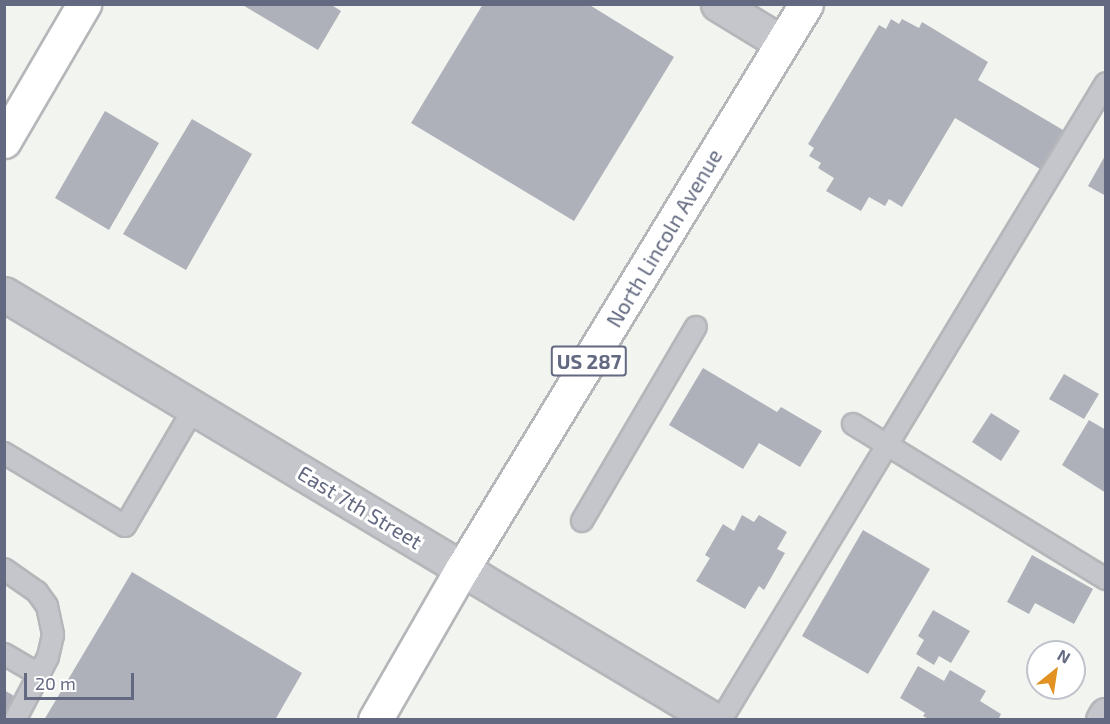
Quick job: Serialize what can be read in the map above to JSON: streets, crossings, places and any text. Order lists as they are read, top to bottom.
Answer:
{
  "streets": {
    "highway": ["North Lincoln Avenue", "US 287"],
    "street": ["East 7th Street"]
  },
  "crossings": [
    ["North Lincoln Avenue", "East 7th Street"]
  ],
  "scale_bar": "20 m",
  "north": "top right"
}
